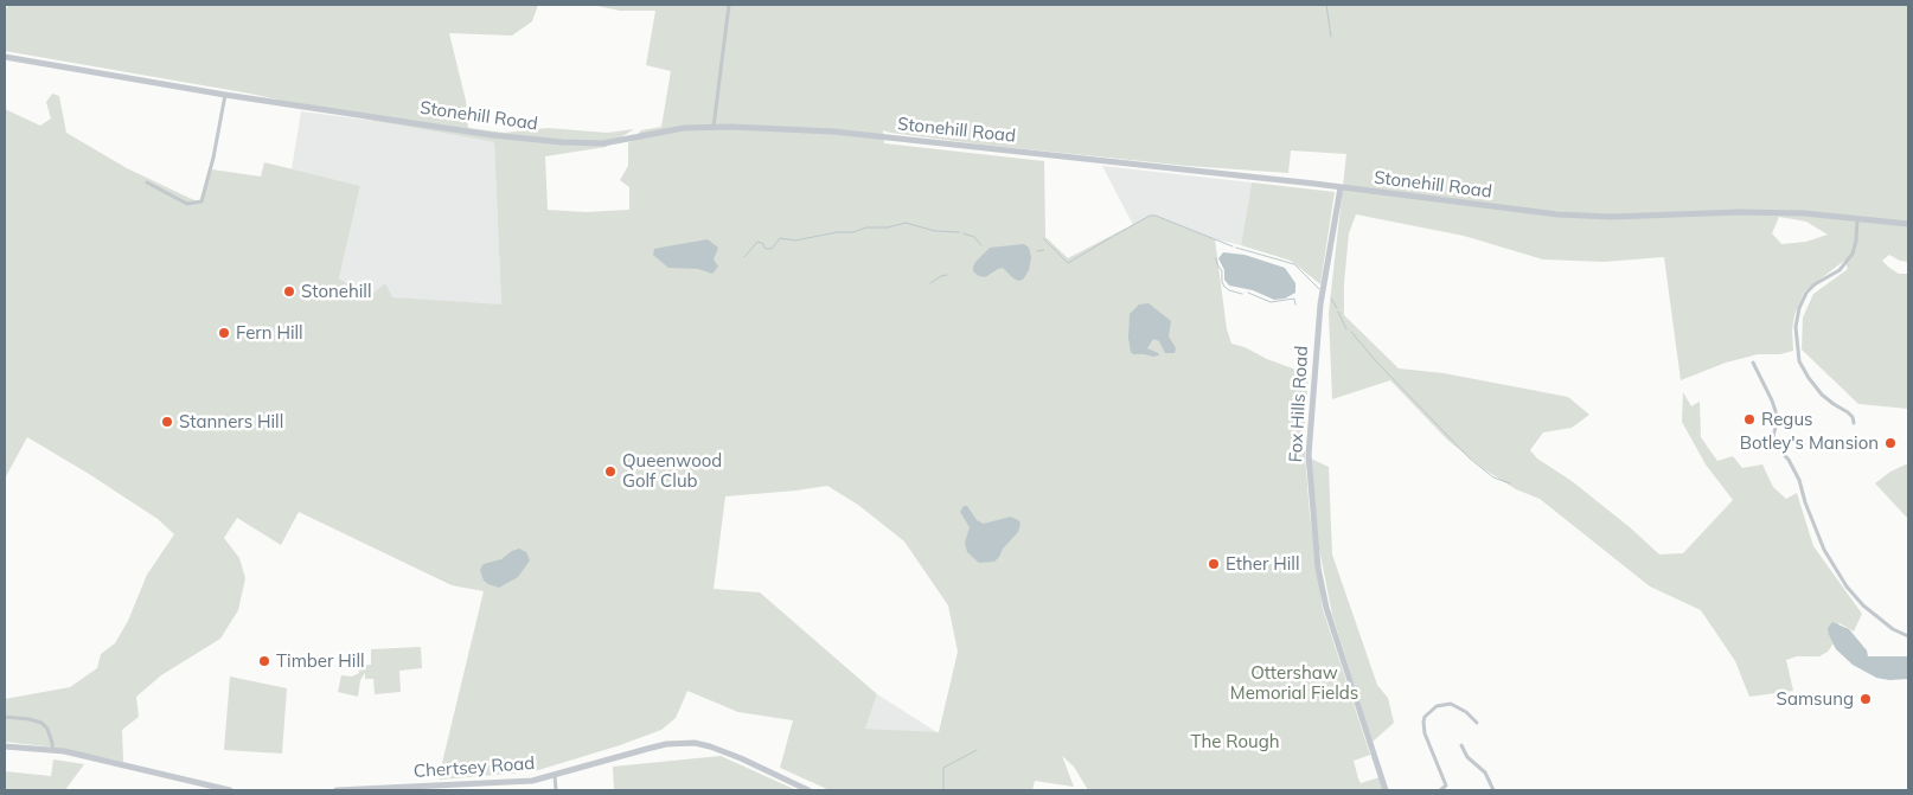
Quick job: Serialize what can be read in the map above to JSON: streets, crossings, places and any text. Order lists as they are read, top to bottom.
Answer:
{
  "streets": {
    "street": ["Stonehill Road", "Fox Hills Road", "Chertsey Road"]
  },
  "crossings": [
    ["Stonehill Road", "Fox Hills Road"]
  ],
  "parks": ["Ottershaw Memorial Fields", "The Rough"],
  "places": [
    "Stonehill",
    "Fern Hill",
    "Regus",
    "Stanners Hill",
    "Botley's Mansion",
    "Queenwood Golf Club",
    "Ether Hill",
    "Timber Hill",
    "Samsung"
  ]
}
